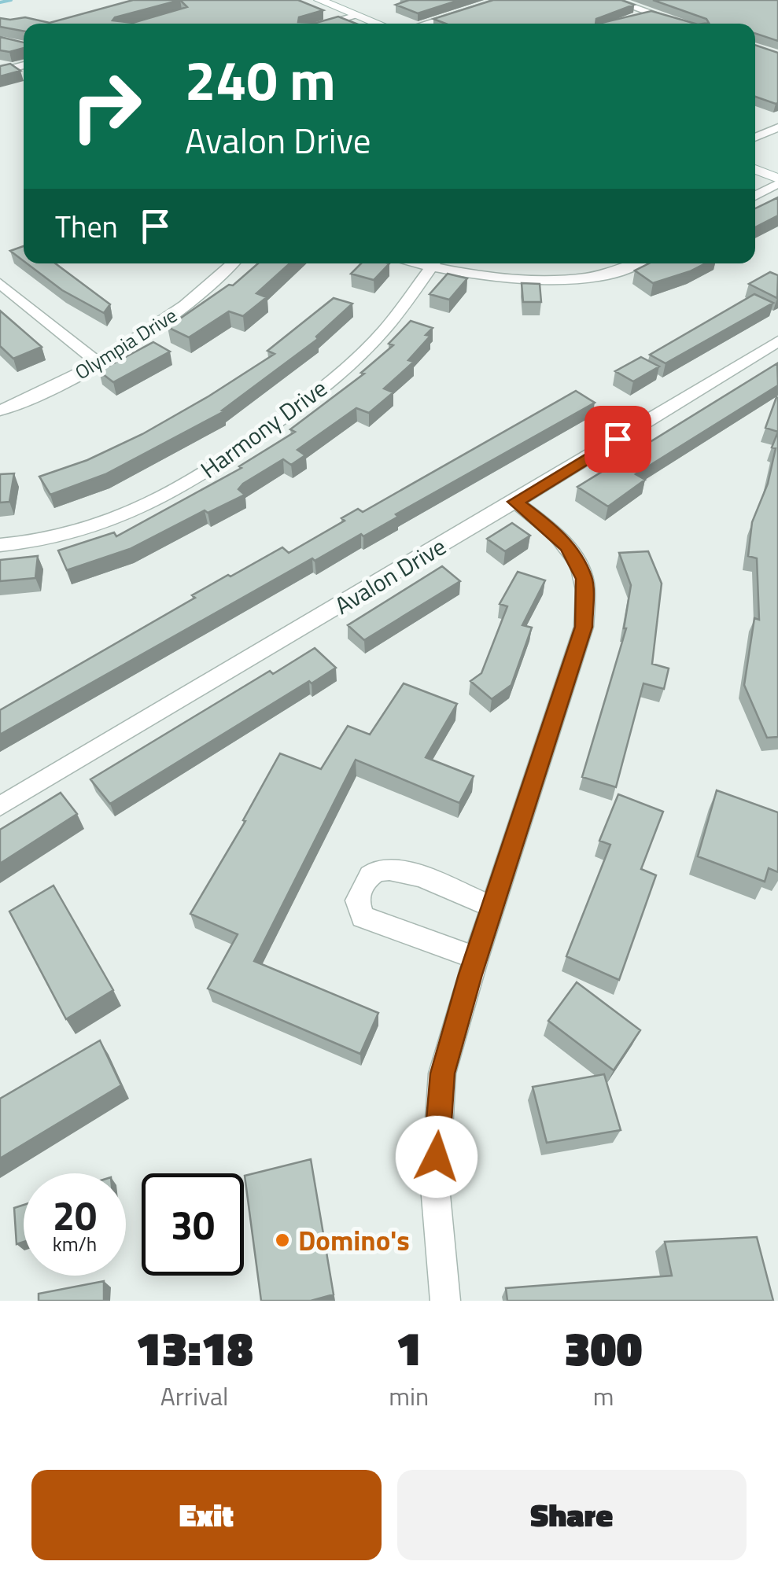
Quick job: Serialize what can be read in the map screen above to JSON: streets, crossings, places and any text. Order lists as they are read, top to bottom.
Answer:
{
  "streets": {
    "street": ["Olympia Drive", "Harmony Drive", "Avalon Drive"]
  },
  "places": ["Domino's"],
  "page": {
    "turn": ["240 m", "Avalon Drive"],
    "then": "Then",
    "speed": "20 km/h",
    "limit": "30",
    "eta": [
      "13:18",
      "Arrival",
      "1",
      "min",
      "300",
      "m"
    ],
    "buttons": ["Exit", "Share"]
  }
}
